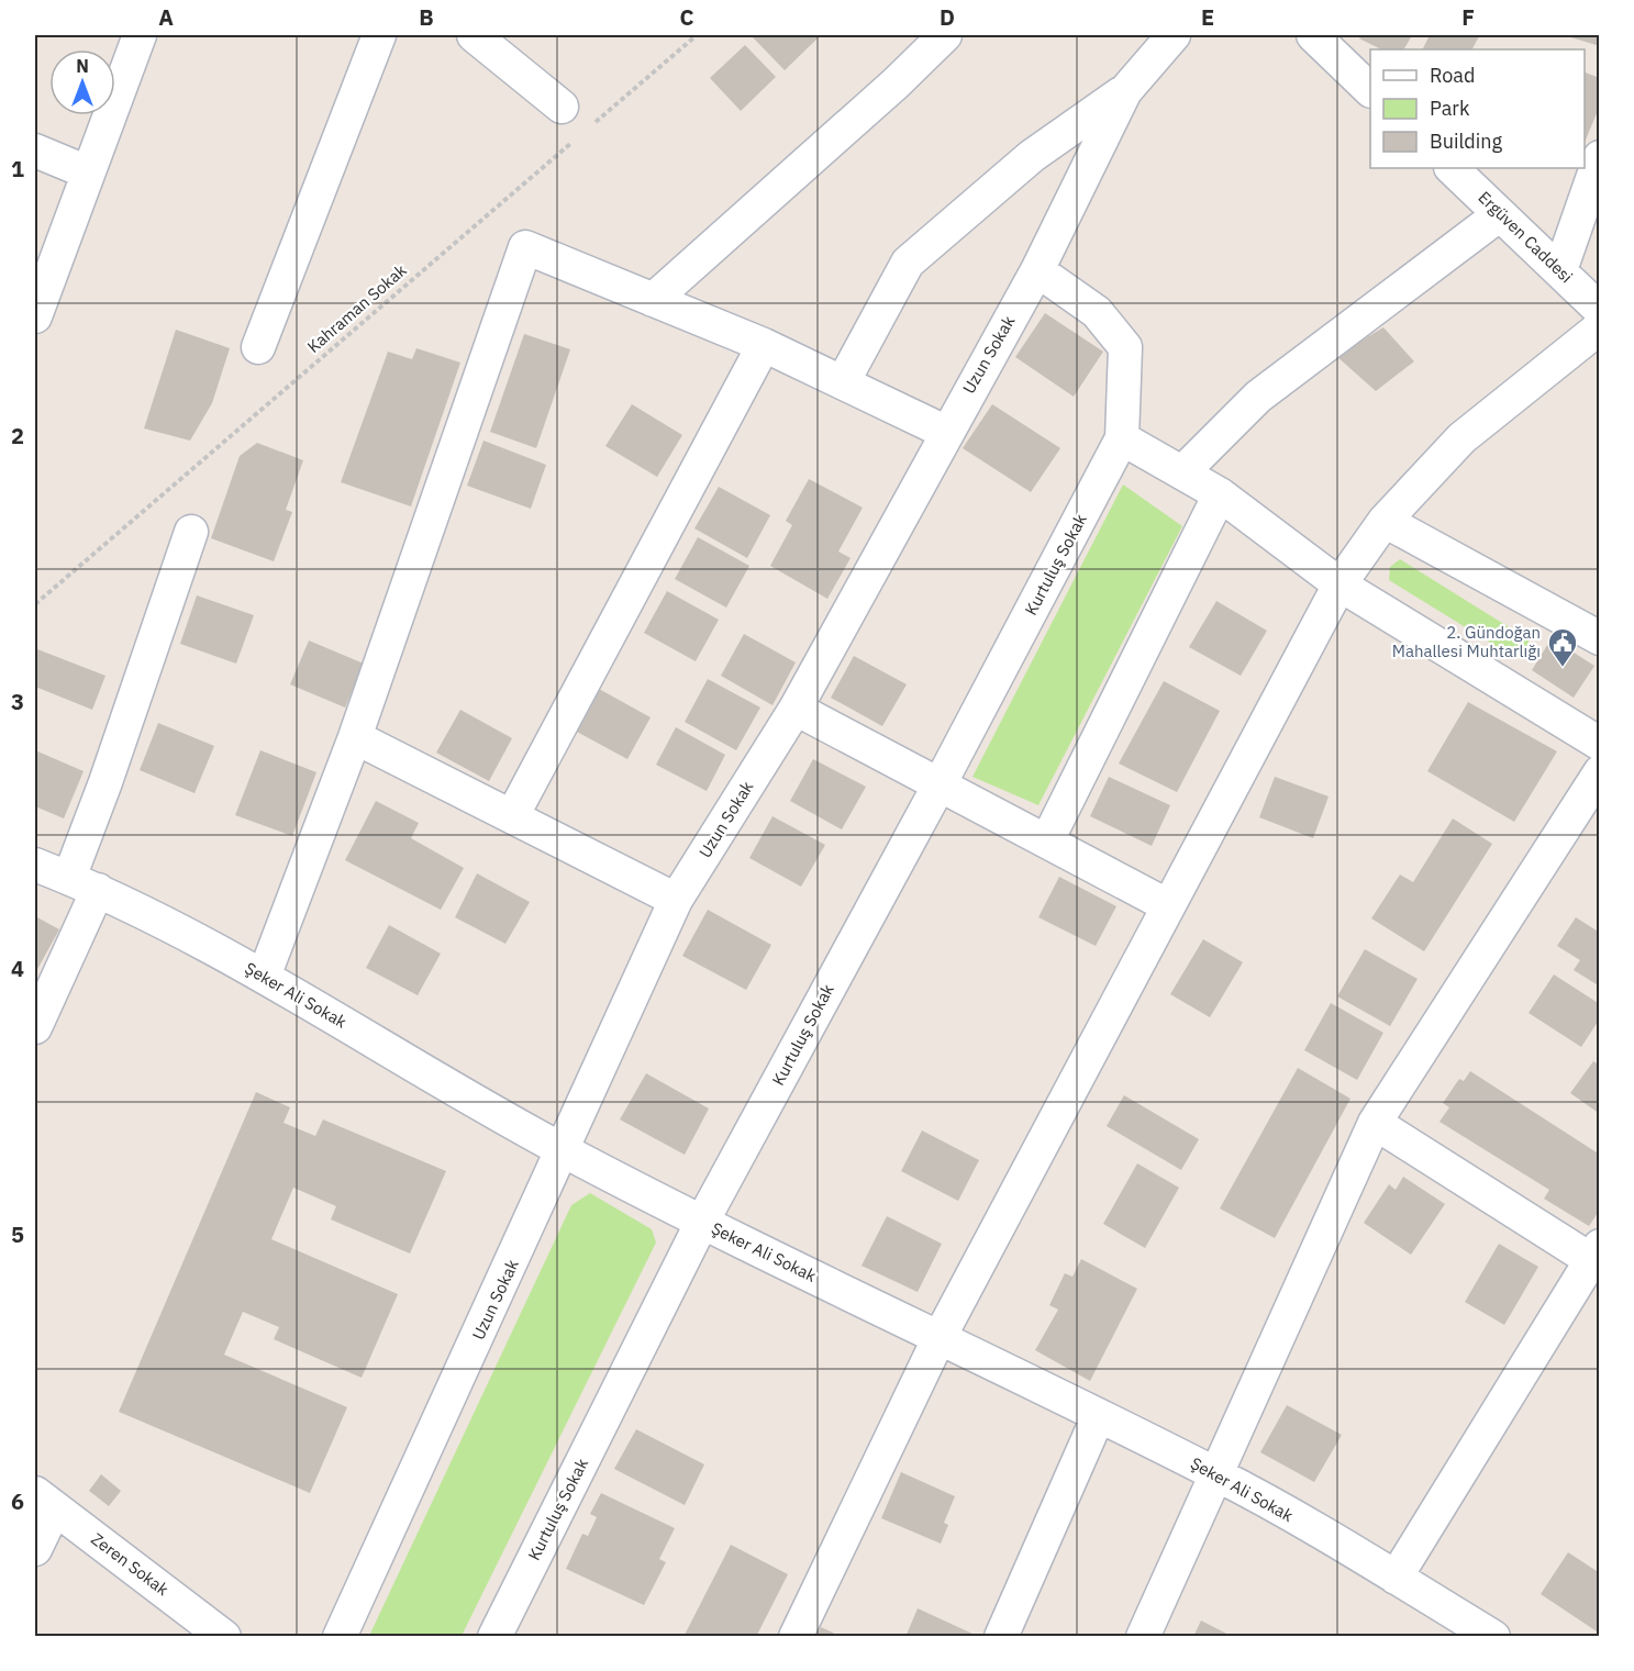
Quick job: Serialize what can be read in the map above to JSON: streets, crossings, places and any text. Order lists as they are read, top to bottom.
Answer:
{
  "streets": {
    "street": [
      "Ergüven Caddesi",
      "Uzun Sokak",
      "Kurtuluş Sokak",
      "Şeker Ali Sokak",
      "Zeren Sokak"
    ],
    "path": ["Kahraman Sokak"]
  },
  "crossings": [
    ["Uzun Sokak", "Şeker Ali Sokak"],
    ["Kurtuluş Sokak", "Şeker Ali Sokak"]
  ],
  "places": {
    "public building": ["2. Gündoğan Mahallesi Muhtarlığı"]
  },
  "legend": ["Road", "Park", "Building"],
  "north": "top",
  "grid": {
    "columns": [
      "A",
      "B",
      "C",
      "D",
      "E",
      "F"
    ],
    "rows": [
      "1",
      "2",
      "3",
      "4",
      "5",
      "6"
    ]
  }
}
